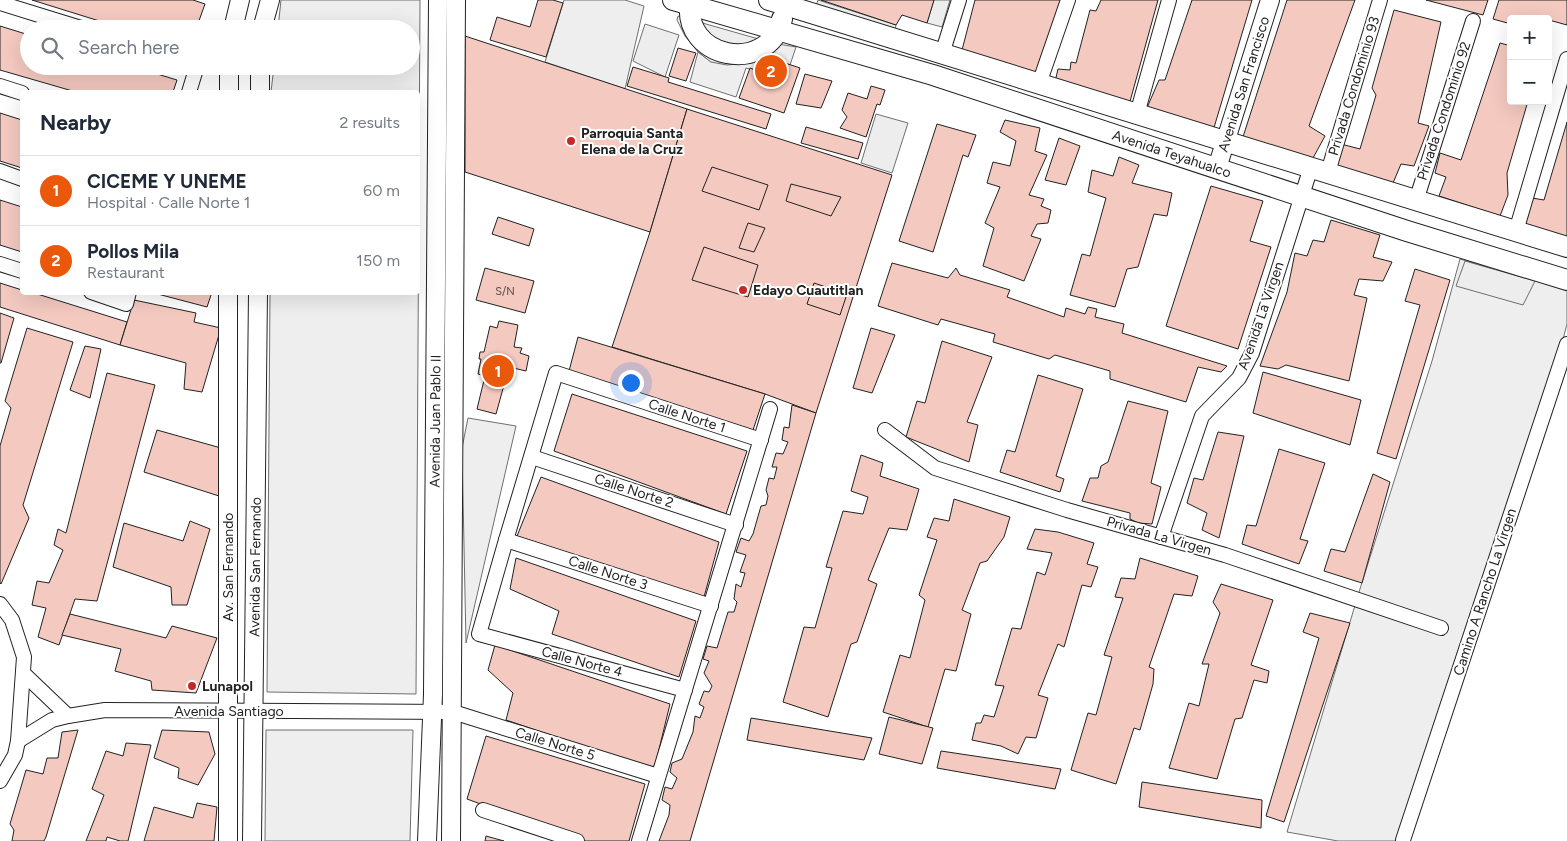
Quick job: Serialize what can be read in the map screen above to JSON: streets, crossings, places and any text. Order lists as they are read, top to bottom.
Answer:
{
  "streets": {
    "main road": ["Avenida Teyahualco"],
    "street": [
      "Avenida San Francisco",
      "Privada Condominio 93",
      "Privada Condominio 92",
      "Avenida La Virgen",
      "Calle Norte 1",
      "Avenida Juan Pablo II",
      "Calle Norte 2",
      "Privada La Virgen",
      "Av. San Fernando",
      "Avenida San Fernando",
      "Calle Norte 3",
      "Camino A Rancho La Virgen",
      "Calle Norte 4",
      "Avenida Santiago",
      "Calle Norte 5"
    ]
  },
  "crossings": [
    ["Avenida San Francisco", "Avenida Teyahualco"],
    ["Privada Condominio 93", "Avenida Teyahualco"],
    ["Privada Condominio 93", "Avenida La Virgen"],
    ["Privada Condominio 92", "Avenida Teyahualco"],
    ["Avenida Teyahualco", "Avenida La Virgen"],
    ["Avenida La Virgen", "Privada La Virgen"],
    ["Calle Norte 1", "Calle Norte 2"],
    ["Avenida Juan Pablo II", "Avenida Santiago"],
    ["Av. San Fernando", "Avenida Santiago"],
    ["Avenida San Fernando", "Avenida Santiago"],
    ["Calle Norte 3", "Calle Norte 4"],
    ["Avenida Santiago", "Calle Norte 5"]
  ],
  "places": ["Parroquia Santa Elena de la Cruz", "Edayo Cuautitlan", "Lunapol"],
  "house_numbers": ["S/N"],
  "page": {
    "map_buttons": ["+", "−"],
    "search": "Search here",
    "pins": ["2", "1"],
    "heading": ["Nearby", "2 results"],
    "list": [
      {
        "mark": "1",
        "name": "CICEME Y UNEME",
        "note": "Hospital · Calle Norte 1",
        "value": "60 m"
      },
      {
        "mark": "2",
        "name": "Pollos Mila",
        "note": "Restaurant",
        "value": "150 m"
      }
    ]
  }
}
